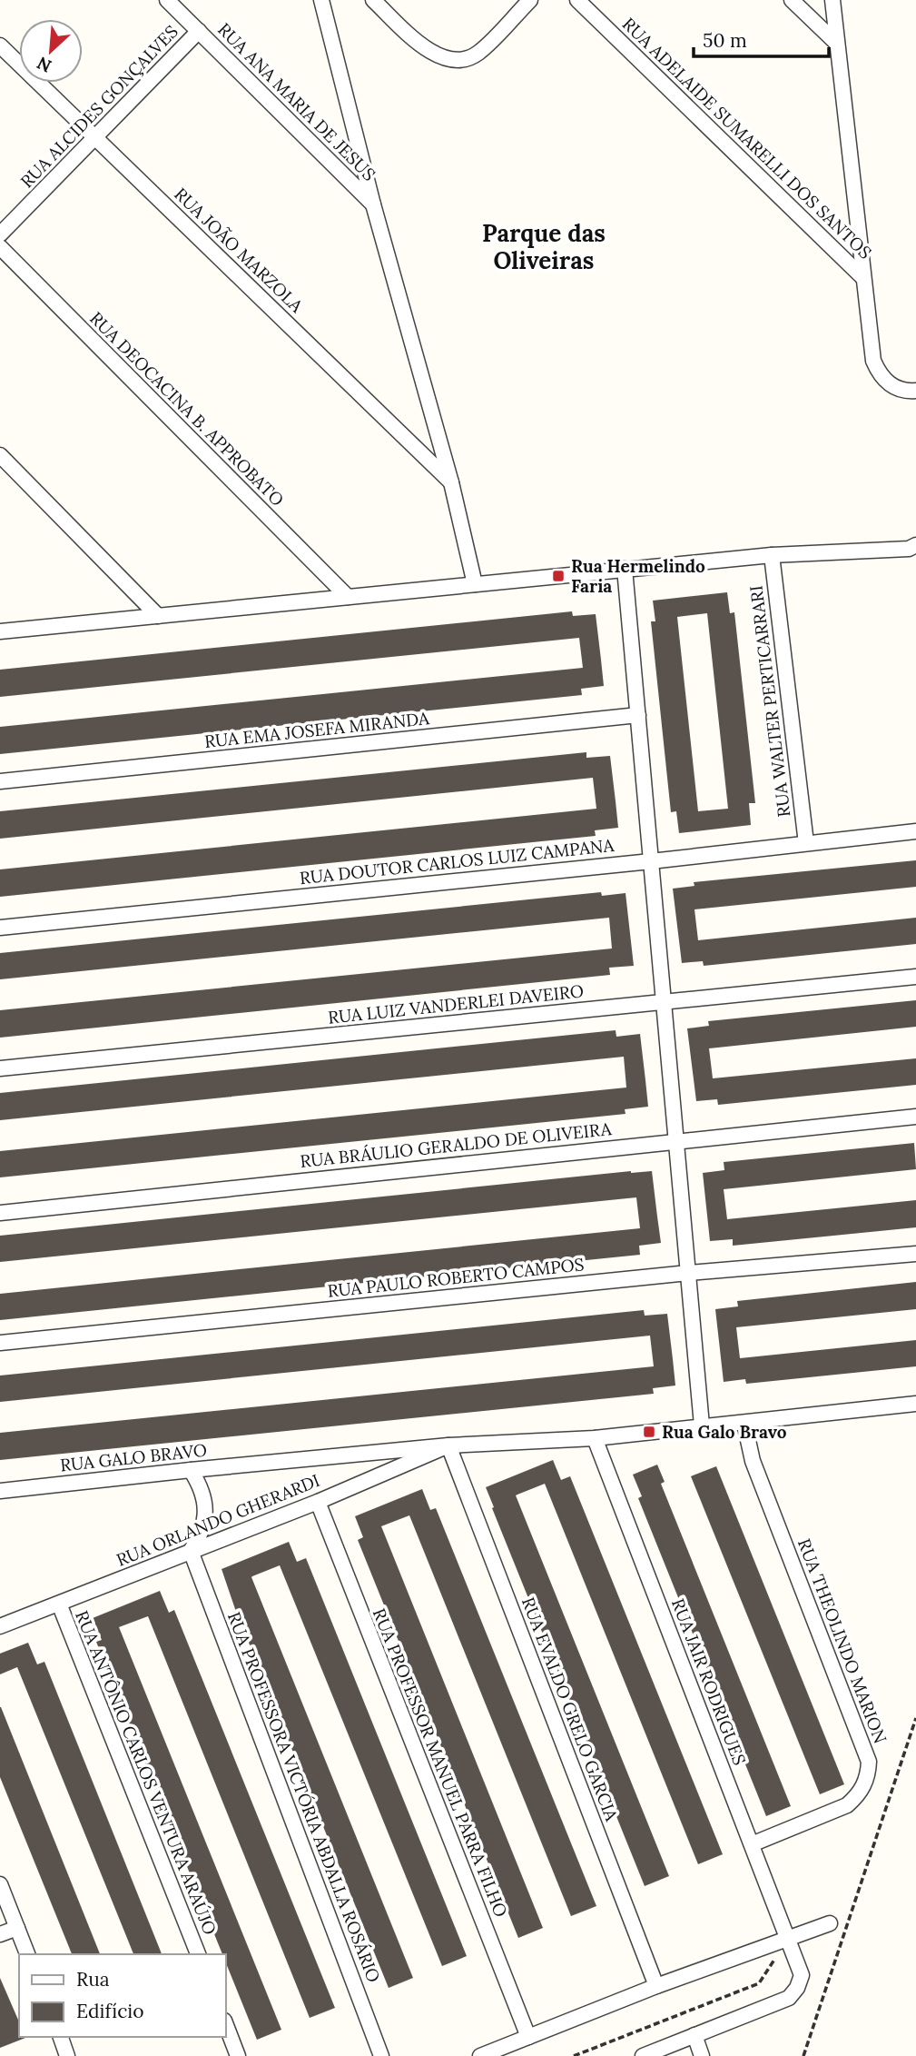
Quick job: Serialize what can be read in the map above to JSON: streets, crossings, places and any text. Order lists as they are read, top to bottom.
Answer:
{
  "streets": {
    "street": [
      "RUA ANA MARIA DE JESUS",
      "RUA ALCIDES GONÇALVES",
      "RUA ADELAIDE SUMARELLI DOS SANTOS",
      "RUA JOÃO MARZOLA",
      "RUA DEOCACINA B. APPROBATO",
      "RUA WALTER PERTICARRARI",
      "RUA EMA JOSEFA MIRANDA",
      "RUA DOUTOR CARLOS LUIZ CAMPANA",
      "RUA LUIZ VANDERLEI DAVEIRO",
      "RUA BRÁULIO GERALDO DE OLIVEIRA",
      "RUA PAULO ROBERTO CAMPOS",
      "RUA GALO BRAVO",
      "RUA ORLANDO GHERARDI",
      "RUA THEOLINDO MARION",
      "RUA JAIR RODRIGUES",
      "RUA EVALDO GRELO GARCIA",
      "RUA PROFESSOR MANUEL PARRA FILHO",
      "RUA ANTÔNIO CARLOS VENTURA ARAÚJO",
      "RUA PROFESSORA VICTÓRIA ABDALLA ROSÁRIO"
    ]
  },
  "crossings": [
    ["RUA ANA MARIA DE JESUS", "RUA ALCIDES GONÇALVES"],
    ["RUA ALCIDES GONÇALVES", "RUA JOÃO MARZOLA"],
    ["RUA WALTER PERTICARRARI", "RUA DOUTOR CARLOS LUIZ CAMPANA"],
    ["RUA GALO BRAVO", "RUA ORLANDO GHERARDI"],
    ["RUA GALO BRAVO", "RUA THEOLINDO MARION"],
    ["RUA GALO BRAVO", "RUA JAIR RODRIGUES"],
    ["RUA GALO BRAVO", "RUA EVALDO GRELO GARCIA"],
    ["RUA ORLANDO GHERARDI", "RUA EVALDO GRELO GARCIA"],
    ["RUA ORLANDO GHERARDI", "RUA PROFESSOR MANUEL PARRA FILHO"],
    ["RUA ORLANDO GHERARDI", "RUA ANTÔNIO CARLOS VENTURA ARAÚJO"],
    ["RUA ORLANDO GHERARDI", "RUA PROFESSORA VICTÓRIA ABDALLA ROSÁRIO"],
    ["RUA THEOLINDO MARION", "RUA JAIR RODRIGUES"]
  ],
  "districts": ["Parque das Oliveiras"],
  "places": {
    "transit": ["Rua Hermelindo Faria", "Rua Galo Bravo"]
  },
  "legend": ["Rua", "Edifício"],
  "scale_bar": "50 m",
  "north": "bottom left"
}
